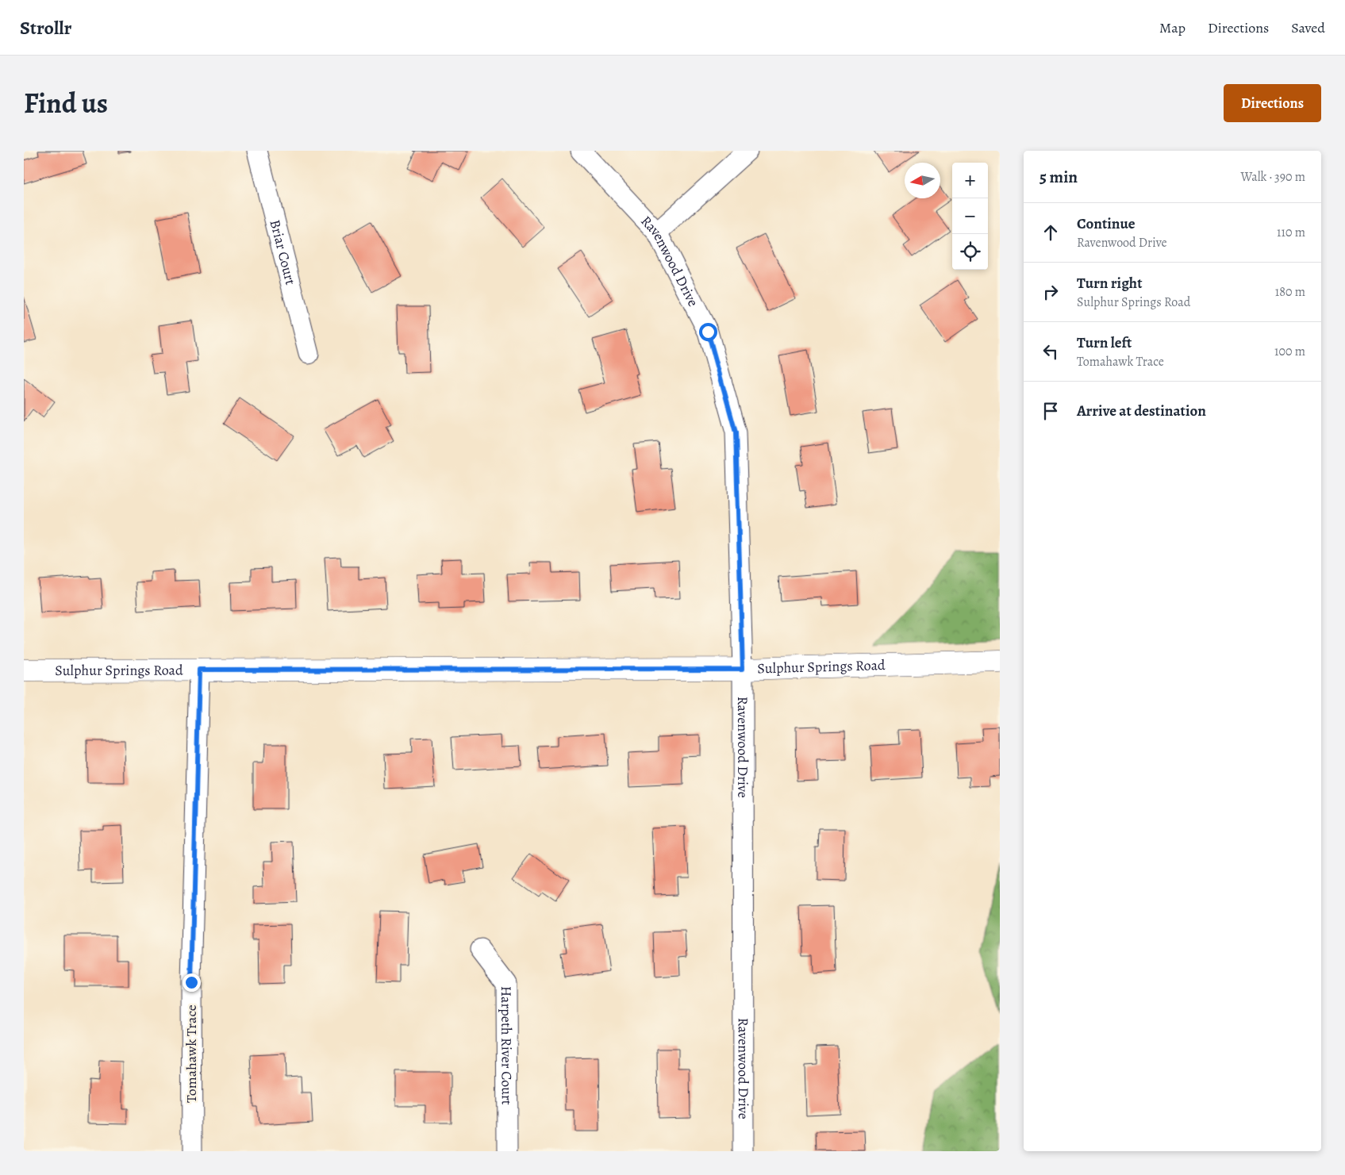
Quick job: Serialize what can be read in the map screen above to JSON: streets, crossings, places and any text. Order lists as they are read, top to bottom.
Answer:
{
  "streets": {
    "street": [
      "Briar Court",
      "Ravenwood Drive",
      "Sulphur Springs Road",
      "Harpeth River Court",
      "Tomahawk Trace"
    ]
  },
  "crossings": [
    ["Ravenwood Drive", "Sulphur Springs Road"],
    ["Sulphur Springs Road", "Tomahawk Trace"]
  ],
  "north": "left",
  "page": {
    "header": "Strollr",
    "nav": ["Map", "Directions", "Saved"],
    "title": "Find us",
    "buttons": "Directions",
    "heading": ["5 min", "Walk · 390 m"],
    "map_buttons": ["+", "−"],
    "list": [
      ["Continue", "Ravenwood Drive", "110 m"],
      ["Turn right", "Sulphur Springs Road", "180 m"],
      ["Turn left", "Tomahawk Trace", "100 m"],
      "Arrive at destination"
    ]
  }
}
